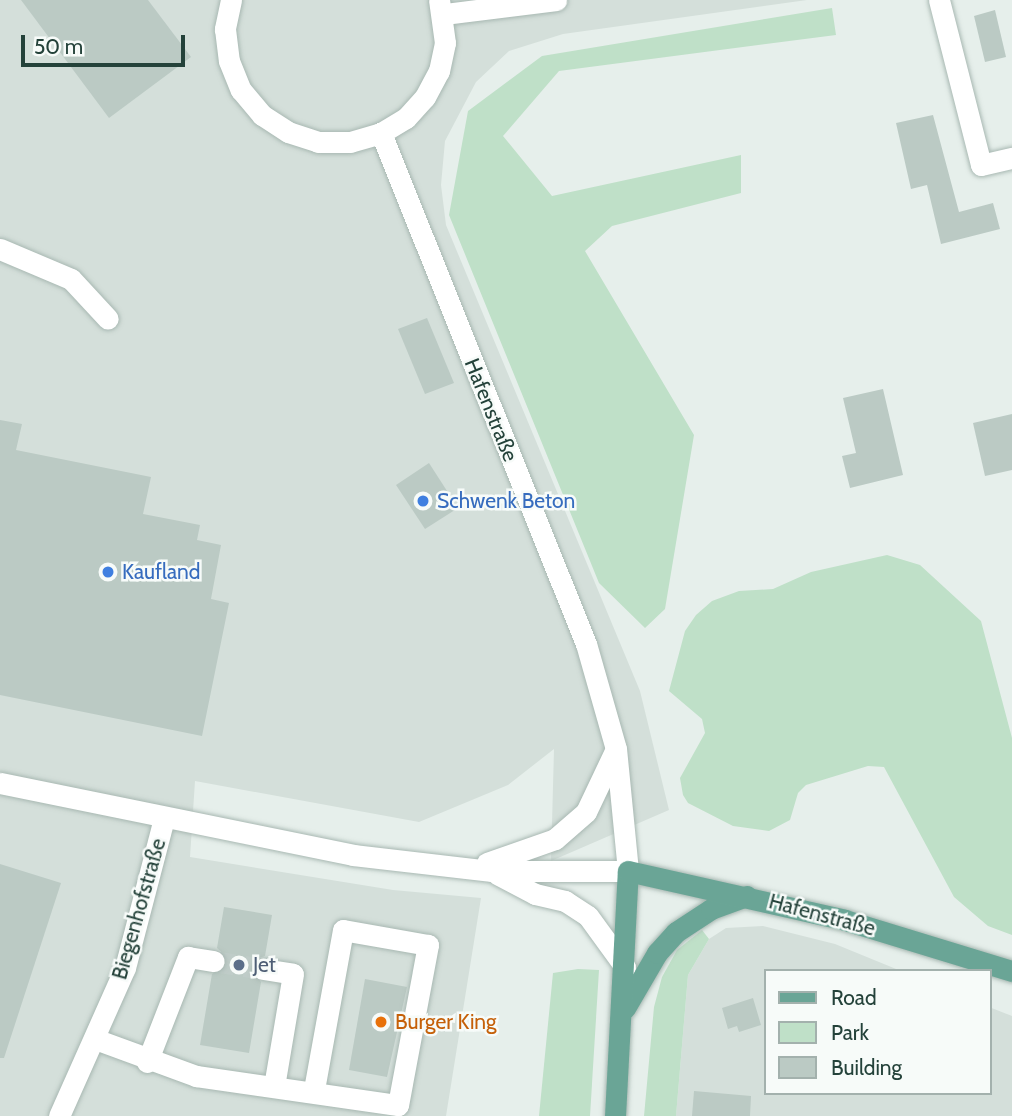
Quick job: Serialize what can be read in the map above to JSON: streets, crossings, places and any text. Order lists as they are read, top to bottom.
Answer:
{
  "streets": {
    "main road": ["Hafenstraße"],
    "street": ["Biegenhofstraße"]
  },
  "places": [
    "Schwenk Beton",
    "Kaufland",
    "Jet",
    "Burger King"
  ],
  "legend": ["Road", "Park", "Building"],
  "scale_bar": "50 m"
}
